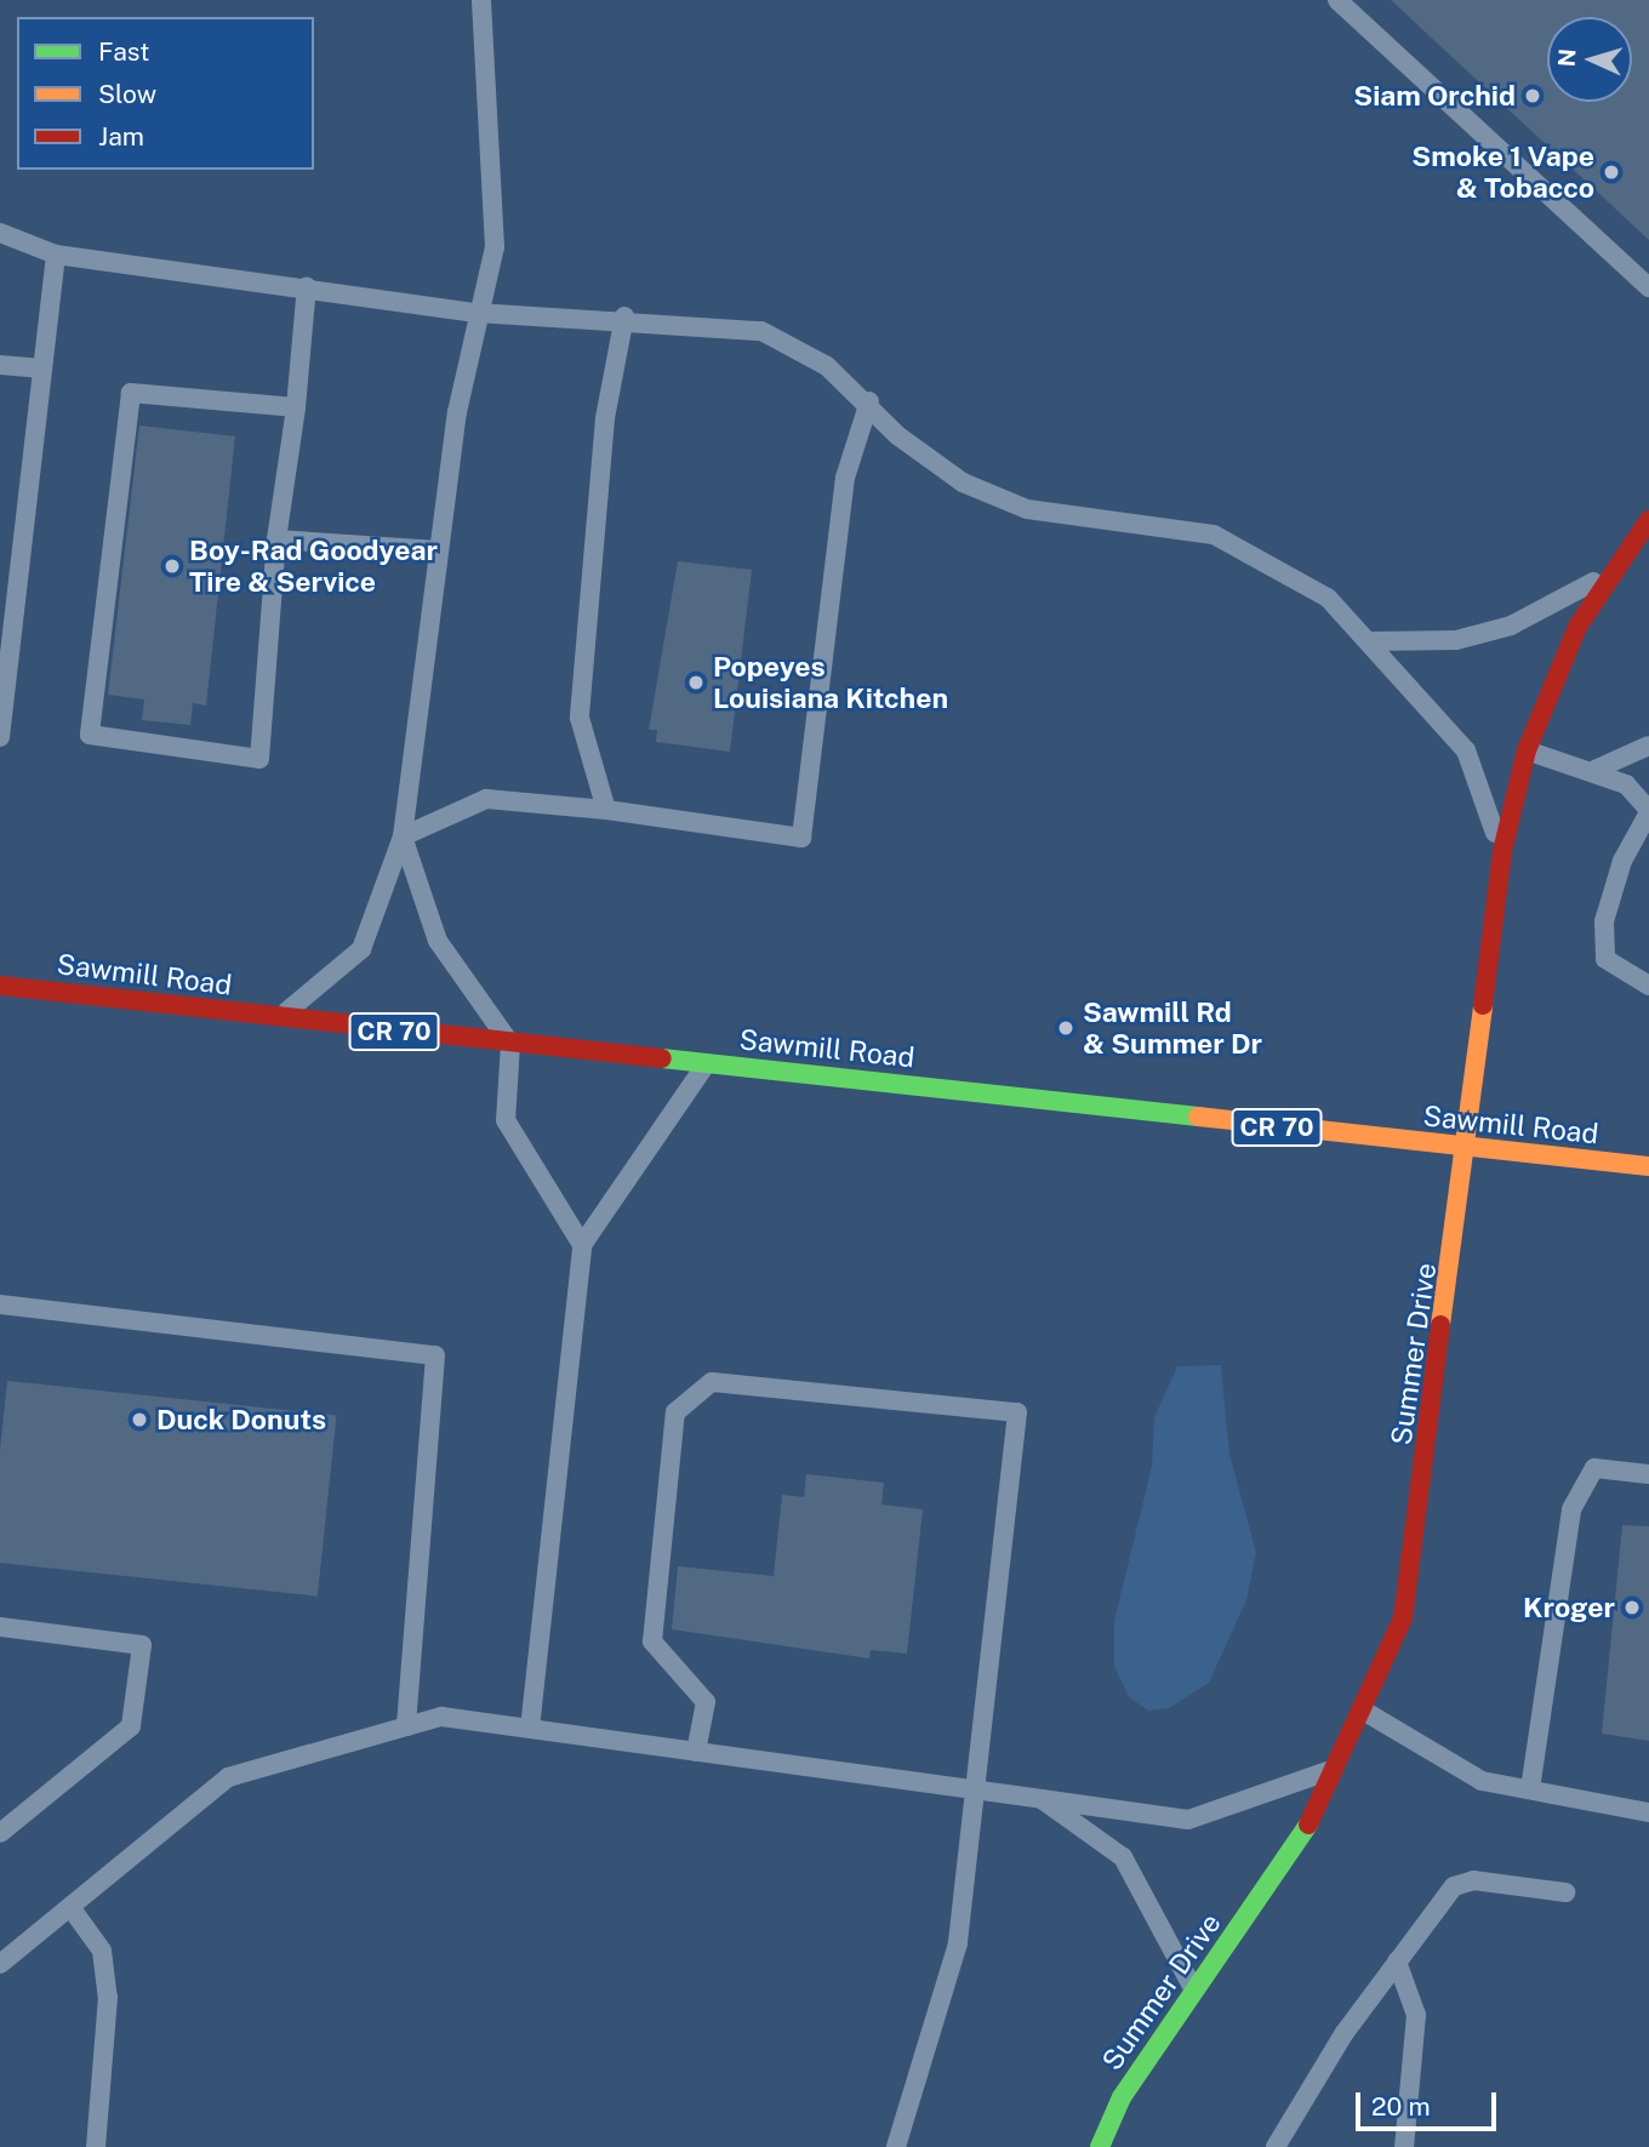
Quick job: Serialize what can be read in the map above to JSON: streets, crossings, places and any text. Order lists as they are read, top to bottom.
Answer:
{
  "streets": {
    "street": ["Sawmill Road", "CR 70", "Summer Drive"]
  },
  "crossings": [
    ["Sawmill Road", "Summer Drive"]
  ],
  "places": [
    "Siam Orchid",
    "Smoke 1 Vape & Tobacco",
    "Boy-Rad Goodyear Tire & Service",
    "Popeyes Louisiana Kitchen",
    "Sawmill Rd & Summer Dr",
    "Duck Donuts",
    "Kroger"
  ],
  "legend": ["Fast", "Slow", "Jam"],
  "scale_bar": "20 m",
  "north": "left"
}
